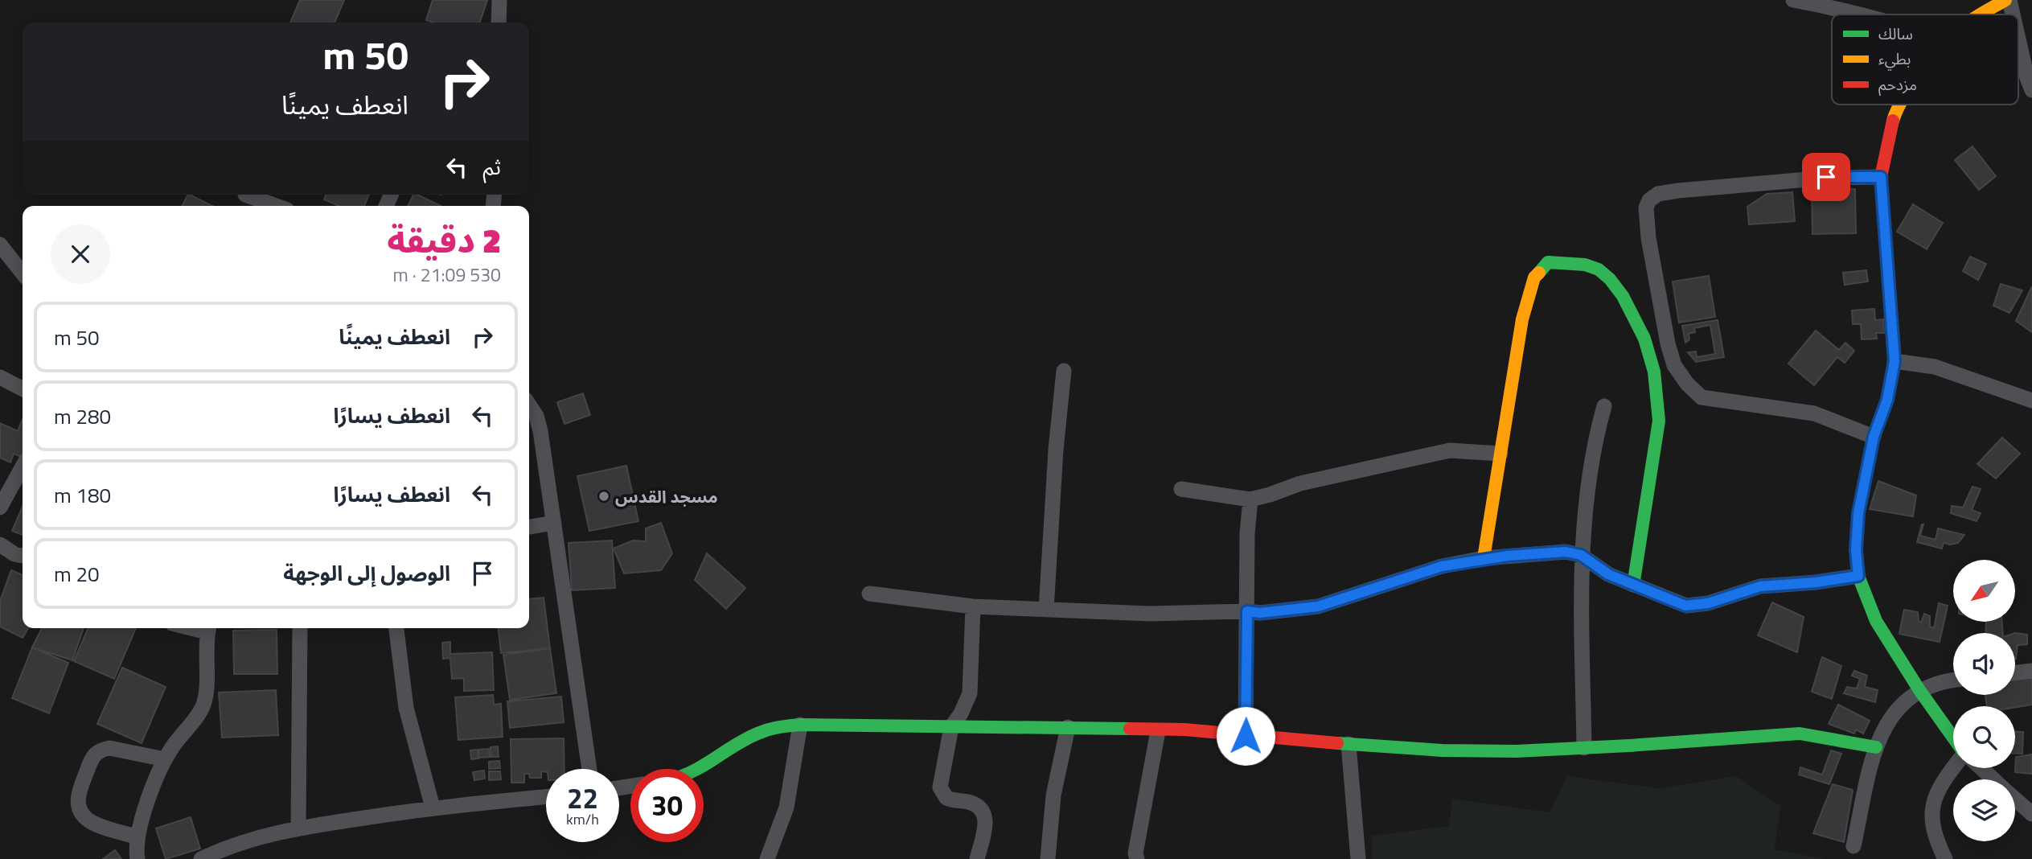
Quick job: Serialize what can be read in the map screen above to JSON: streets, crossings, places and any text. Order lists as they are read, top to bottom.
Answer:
{
  "places": ["مسجد القدس"],
  "legend": ["سالك", "بطيء", "مزدحم"],
  "north": "bottom left",
  "page": {
    "turn": ["50 m", "انعطف يمينًا"],
    "then": "ثم",
    "heading": ["2 دقيقة", "530 m · 21:09"],
    "list": [
      {
        "name": "انعطف يمينًا",
        "value": "50 m"
      },
      {
        "name": "انعطف يسارًا",
        "value": "280 m"
      },
      {
        "name": "انعطف يسارًا",
        "value": "180 m"
      },
      {
        "name": "الوصول إلى الوجهة",
        "value": "20 m"
      }
    ],
    "speed": "22 km/h",
    "limit": "30"
  }
}
